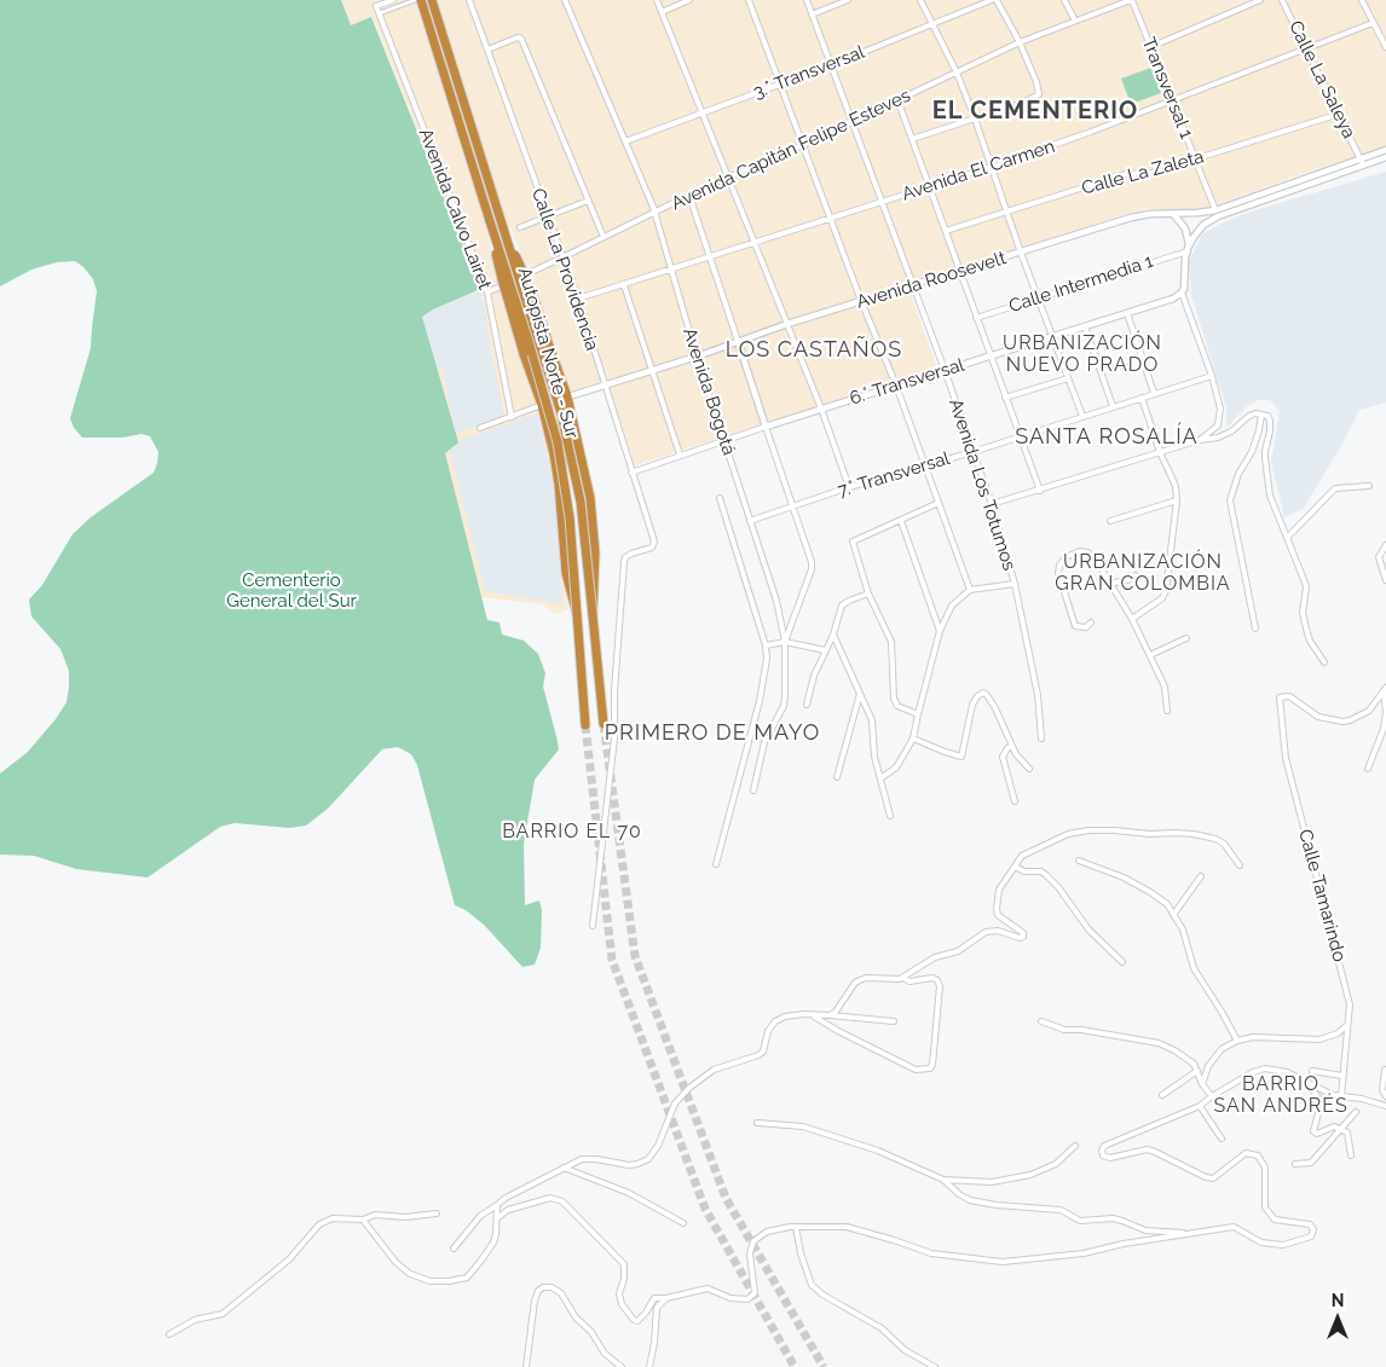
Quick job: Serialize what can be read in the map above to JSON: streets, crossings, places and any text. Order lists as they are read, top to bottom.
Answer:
{
  "streets": {
    "highway": ["Autopista Norte - Sur"],
    "street": [
      "3.° Transversal",
      "Calle La Saleya",
      "Transversal 1",
      "Avenida Capitán Felipe Esteves",
      "Avenida El Carmen",
      "Calle La Zaleta",
      "Avenida Calvo Lairet",
      "Calle La Providencia",
      "Avenida Roosevelt",
      "Calle Intermedia 1",
      "6.° Transversal",
      "Avenida Bogotá",
      "7.° Transversal",
      "Avenida Los Totumos",
      "Calle Tamarindo"
    ]
  },
  "crossings": [
    ["3.° Transversal", "Avenida Bogotá"],
    ["3.° Transversal", "Avenida Los Totumos"],
    ["Calle La Saleya", "Avenida El Carmen"],
    ["Calle La Saleya", "Calle La Zaleta"],
    ["Calle La Saleya", "Avenida Roosevelt"],
    ["Transversal 1", "Avenida Capitán Felipe Esteves"],
    ["Transversal 1", "Avenida El Carmen"],
    ["Transversal 1", "Calle La Zaleta"],
    ["Transversal 1", "Avenida Roosevelt"],
    ["Avenida Capitán Felipe Esteves", "Avenida Calvo Lairet"],
    ["Avenida Capitán Felipe Esteves", "Calle La Providencia"],
    ["Avenida Capitán Felipe Esteves", "Avenida Bogotá"],
    ["Avenida Capitán Felipe Esteves", "Avenida Los Totumos"],
    ["Avenida El Carmen", "Calle La Providencia"],
    ["Avenida El Carmen", "Avenida Bogotá"],
    ["Avenida El Carmen", "Avenida Los Totumos"],
    ["Avenida Calvo Lairet", "Avenida Roosevelt"],
    ["Calle La Providencia", "Avenida Roosevelt"],
    ["Calle La Providencia", "6.° Transversal"],
    ["Avenida Roosevelt", "Calle Intermedia 1"],
    ["Avenida Roosevelt", "Avenida Bogotá"],
    ["Avenida Roosevelt", "Avenida Los Totumos"],
    ["6.° Transversal", "Avenida Bogotá"],
    ["6.° Transversal", "Avenida Los Totumos"],
    ["Avenida Bogotá", "7.° Transversal"],
    ["7.° Transversal", "Avenida Los Totumos"]
  ],
  "districts": [
    "EL CEMENTERIO",
    "URBANIZACIÓN NUEVO PRADO",
    "LOS CASTAÑOS",
    "SANTA ROSALÍA",
    "URBANIZACIÓN GRAN COLOMBIA",
    "PRIMERO DE MAYO",
    "BARRIO EL 70",
    "BARRIO SAN ANDRÉS"
  ],
  "parks": ["Cementerio General del Sur"],
  "north": "top"
}
